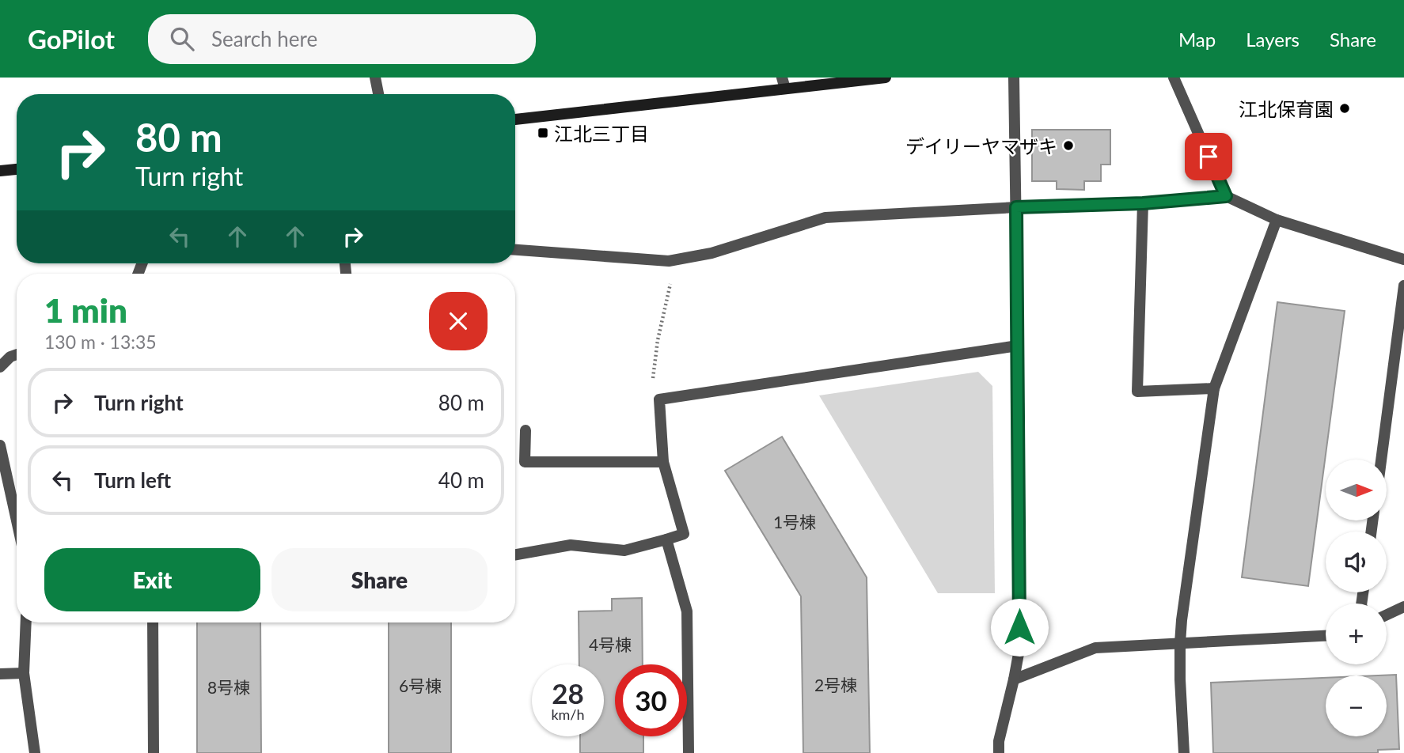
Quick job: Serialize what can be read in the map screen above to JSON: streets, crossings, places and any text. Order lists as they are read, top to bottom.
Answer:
{
  "places": {
    "other": ["江北保育園", "デイリーヤマザキ"],
    "transit": ["江北三丁目"]
  },
  "house_numbers": [
    "1号棟",
    "4号棟",
    "2号棟",
    "6号棟",
    "8号棟"
  ],
  "north": "right",
  "page": {
    "header": "GoPilot",
    "search": "Search here",
    "nav": ["Map", "Layers", "Share"],
    "turn": ["80 m", "Turn right"],
    "heading": ["1 min", "130 m · 13:35"],
    "list": [
      {
        "name": "Turn right",
        "value": "80 m"
      },
      {
        "name": "Turn left",
        "value": "40 m"
      }
    ],
    "map_buttons": ["+", "−"],
    "buttons": ["Exit", "Share"],
    "speed": "28 km/h",
    "limit": "30"
  }
}
